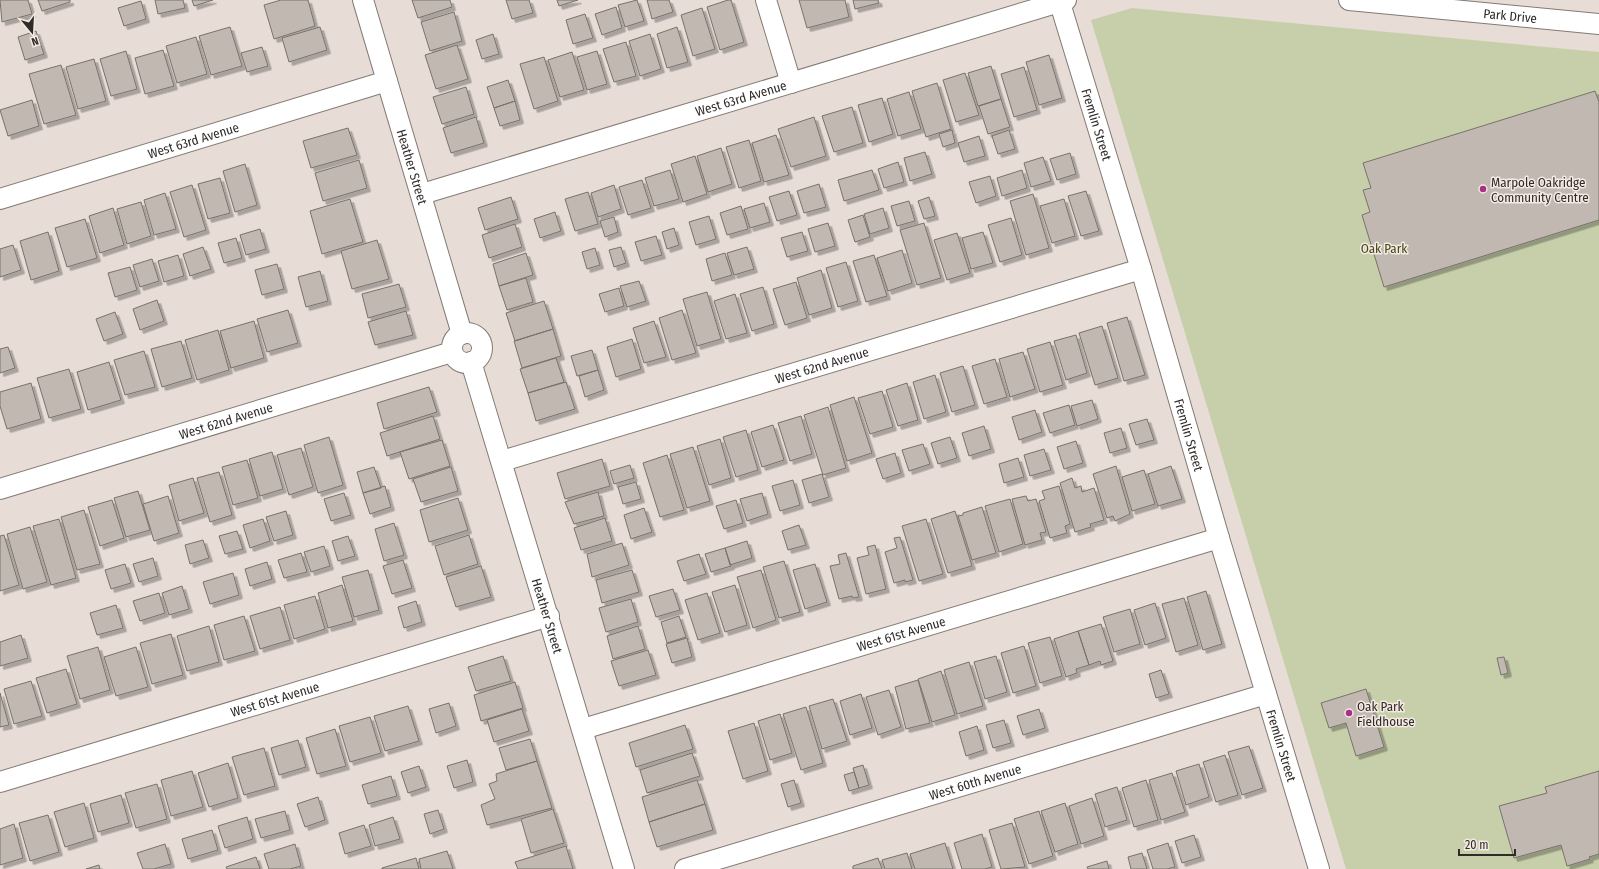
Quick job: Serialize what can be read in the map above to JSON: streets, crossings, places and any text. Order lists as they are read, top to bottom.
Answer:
{
  "streets": {
    "street": [
      "Park Drive",
      "West 63rd Avenue",
      "Fremlin Street",
      "Heather Street",
      "West 62nd Avenue",
      "West 61st Avenue",
      "West 60th Avenue"
    ]
  },
  "crossings": [
    ["West 63rd Avenue", "Fremlin Street"],
    ["West 63rd Avenue", "Heather Street"],
    ["Fremlin Street", "West 62nd Avenue"],
    ["Fremlin Street", "West 61st Avenue"],
    ["Fremlin Street", "West 60th Avenue"],
    ["Heather Street", "West 62nd Avenue"],
    ["Heather Street", "West 61st Avenue"]
  ],
  "parks": ["Oak Park"],
  "places": ["Marpole Oakridge Community Centre", "Oak Park Fieldhouse"],
  "scale_bar": "20 m",
  "north": "bottom"
}
